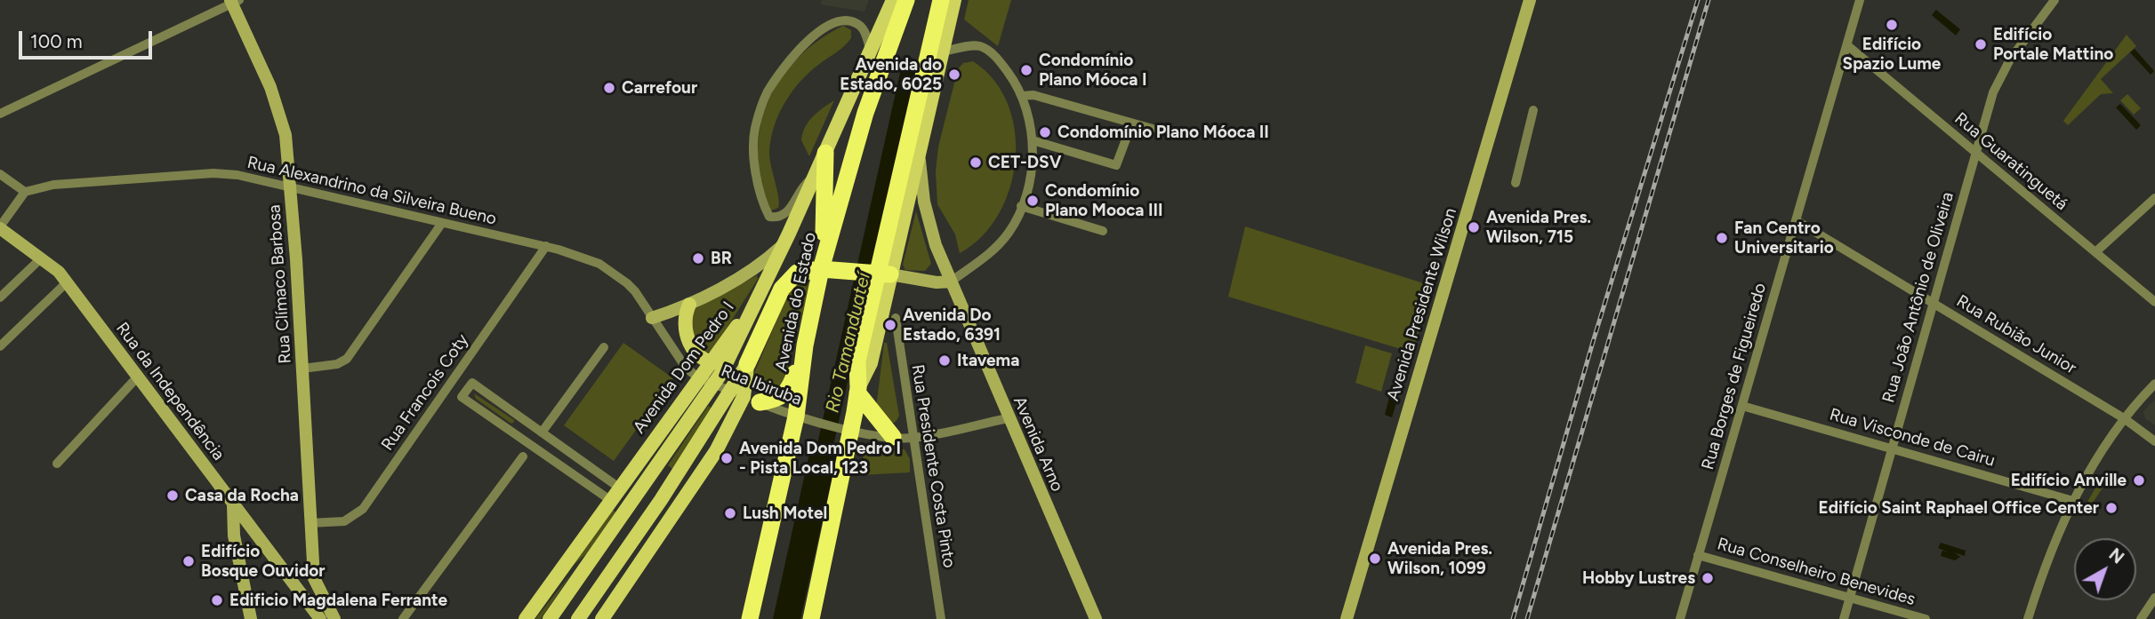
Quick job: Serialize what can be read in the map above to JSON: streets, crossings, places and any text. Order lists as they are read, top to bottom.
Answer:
{
  "streets": {
    "highway": ["Avenida do Estado"],
    "main road": [
      "Rua Clímaco Barbosa",
      "Avenida Presidente Wilson",
      "Avenida Dom Pedro I",
      "Rua da Independência",
      "Avenida Arno"
    ],
    "street": [
      "Rua Guaratinguetá",
      "Rua Alexandrino da Silveira Bueno",
      "Rua João Antônio de Oliveira",
      "Rua Rubião Junior",
      "Rua Borges de Figueiredo",
      "Rua Ibiruba",
      "Rua Francois Coty",
      "Rua Visconde de Cairu",
      "Rua Presidente Costa Pinto",
      "Rua Conselheiro Benevides"
    ]
  },
  "crossings": [
    ["Rua Guaratinguetá", "Rua João Antônio de Oliveira"],
    ["Rua Guaratinguetá", "Rua Borges de Figueiredo"],
    ["Rua Alexandrino da Silveira Bueno", "Rua Clímaco Barbosa"],
    ["Rua Alexandrino da Silveira Bueno", "Avenida Dom Pedro I"],
    ["Rua Alexandrino da Silveira Bueno", "Rua Ibiruba"],
    ["Rua Alexandrino da Silveira Bueno", "Rua Francois Coty"],
    ["Rua Clímaco Barbosa", "Rua Francois Coty"],
    ["Rua João Antônio de Oliveira", "Rua Rubião Junior"],
    ["Rua João Antônio de Oliveira", "Rua Visconde de Cairu"],
    ["Rua João Antônio de Oliveira", "Rua Conselheiro Benevides"],
    ["Avenida do Estado", "Rua Ibiruba"],
    ["Rua Rubião Junior", "Rua Borges de Figueiredo"],
    ["Avenida Dom Pedro I", "Rua Ibiruba"],
    ["Rua Borges de Figueiredo", "Rua Visconde de Cairu"],
    ["Rua Borges de Figueiredo", "Rua Conselheiro Benevides"],
    ["Rua Ibiruba", "Avenida Arno"],
    ["Rua Ibiruba", "Rua Presidente Costa Pinto"]
  ],
  "water": ["Rio Tamanduateí"],
  "places": [
    "Edifício Spazio Lume",
    "Edifício Portale Mattino",
    "Condomínio Plano Móoca I",
    "Avenida do Estado, 6025",
    "Carrefour",
    "Condomínio Plano Móoca II",
    "CET-DSV",
    "Condomínio Plano Mooca III",
    "Avenida Pres. Wilson, 715",
    "Fan Centro Universitario",
    "BR",
    "Avenida Do Estado, 6391",
    "Itavema",
    "Avenida Dom Pedro I - Pista Local, 123",
    "Edifício Anville",
    "Casa da Rocha",
    "Edifício Saint Raphael Office Center",
    "Lush Motel",
    "Avenida Pres. Wilson, 1099",
    "Edifício Bosque Ouvidor",
    "Hobby Lustres",
    "Edificio Magdalena Ferrante"
  ],
  "scale_bar": "100 m",
  "north": "top right"
}
